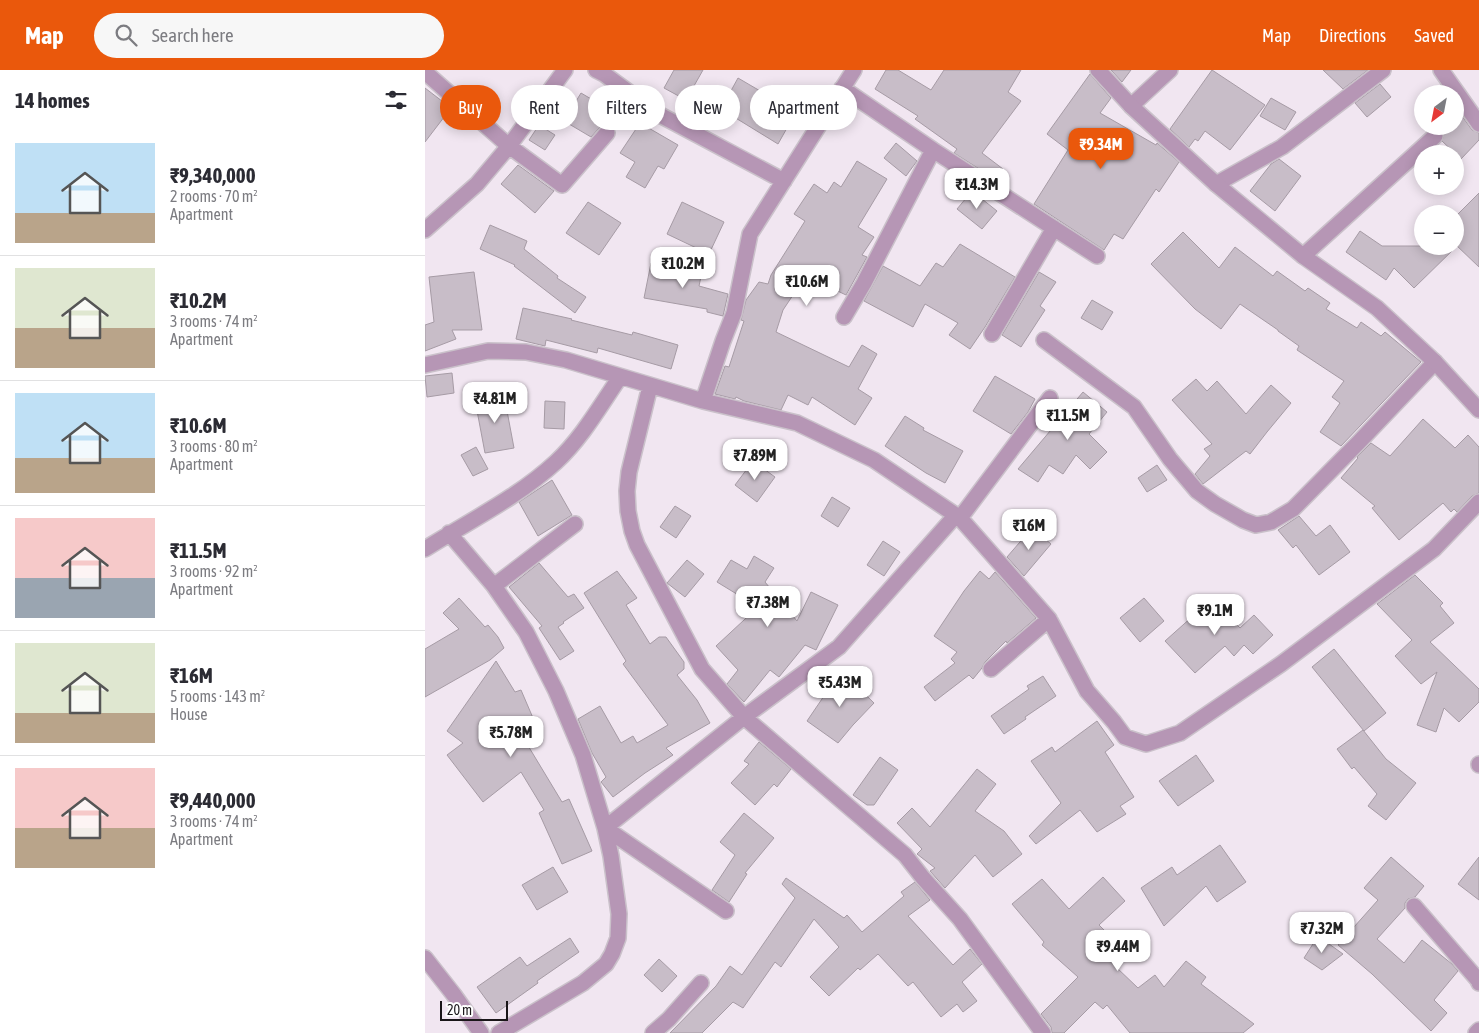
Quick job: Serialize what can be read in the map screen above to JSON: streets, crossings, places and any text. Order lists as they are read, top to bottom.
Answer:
{
  "scale_bar": "20 m",
  "north": "bottom left",
  "page": {
    "header": "Map",
    "search": "Search here",
    "nav": ["Map", "Directions", "Saved"],
    "heading": "14 homes",
    "map_buttons": ["+", "−"],
    "chip": [
      "Buy",
      "Rent",
      "Filters",
      "New",
      "Apartment"
    ],
    "price": [
      "₹9.34M",
      "₹14.3M",
      "₹10.2M",
      "₹10.6M",
      "₹4.81M",
      "₹11.5M",
      "₹7.89M",
      "₹16M",
      "₹7.38M",
      "₹9.1M",
      "₹5.43M",
      "₹5.78M",
      "₹7.32M",
      "₹9.44M"
    ],
    "list": [
      {
        "name": "₹9,340,000",
        "note": "2 rooms · 70 m² · Apartment"
      },
      {
        "name": "₹10.2M",
        "note": "3 rooms · 74 m² · Apartment"
      },
      {
        "name": "₹10.6M",
        "note": "3 rooms · 80 m² · Apartment"
      },
      {
        "name": "₹11.5M",
        "note": "3 rooms · 92 m² · Apartment"
      },
      {
        "name": "₹16M",
        "note": "5 rooms · 143 m² · House"
      },
      {
        "name": "₹9,440,000",
        "note": "3 rooms · 74 m² · Apartment"
      }
    ],
    "scale": "20 m"
  }
}
